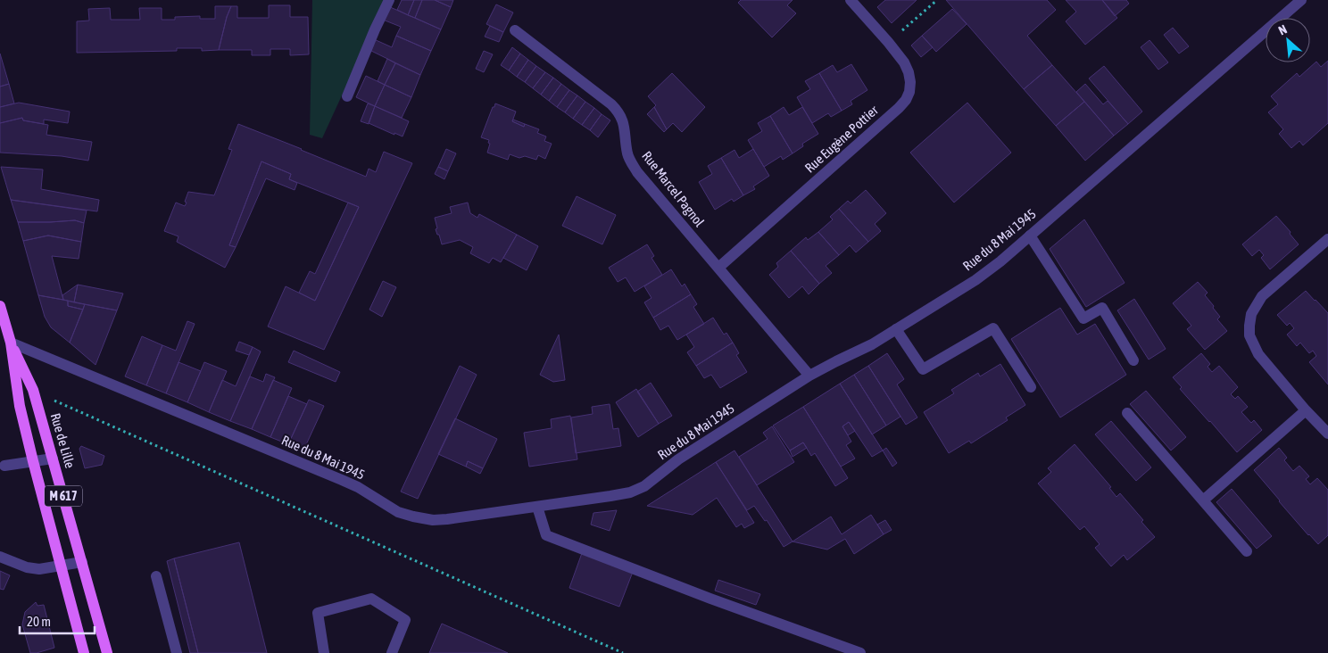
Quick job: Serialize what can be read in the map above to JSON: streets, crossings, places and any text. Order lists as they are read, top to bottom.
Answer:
{
  "streets": {
    "main road": ["Rue de Lille", "M 617"],
    "street": ["Rue Eugène Pottier", "Rue Marcel Pagnol", "Rue du 8 Mai 1945"]
  },
  "crossings": [
    ["Rue Eugène Pottier", "Rue Marcel Pagnol"],
    ["Rue Marcel Pagnol", "Rue du 8 Mai 1945"],
    ["Rue du 8 Mai 1945", "Rue de Lille"]
  ],
  "scale_bar": "20 m",
  "north": "top left"
}
